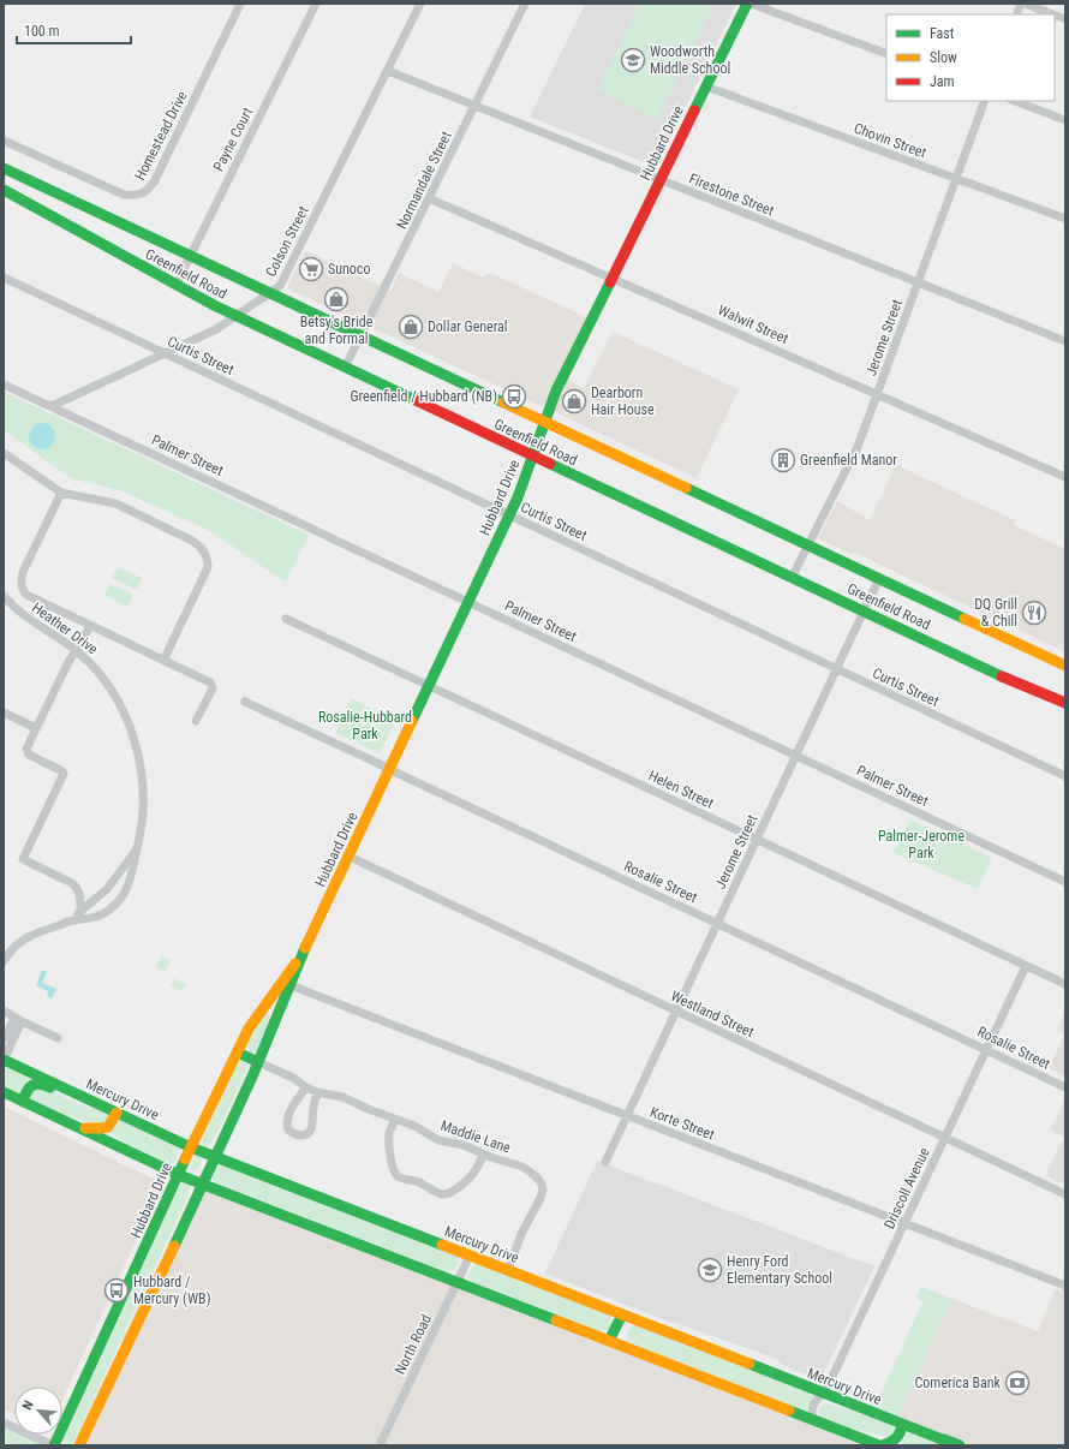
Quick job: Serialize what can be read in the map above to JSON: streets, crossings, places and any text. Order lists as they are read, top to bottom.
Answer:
{
  "streets": {
    "street": [
      "Homestead Drive",
      "Payne Court",
      "Chovin Street",
      "Hubbard Drive",
      "Normandale Street",
      "Firestone Street",
      "Colson Street",
      "Greenfield Road",
      "Walwit Street",
      "Jerome Street",
      "Curtis Street",
      "Palmer Street",
      "Heather Drive",
      "Helen Street",
      "Rosalie Street",
      "Westland Street",
      "Mercury Drive",
      "Korte Street",
      "Maddie Lane",
      "Driscoll Avenue",
      "North Road"
    ]
  },
  "crossings": [
    ["Payne Court", "Greenfield Road"],
    ["Chovin Street", "Hubbard Drive"],
    ["Chovin Street", "Jerome Street"],
    ["Hubbard Drive", "Firestone Street"],
    ["Hubbard Drive", "Greenfield Road"],
    ["Hubbard Drive", "Walwit Street"],
    ["Hubbard Drive", "Curtis Street"],
    ["Hubbard Drive", "Palmer Street"],
    ["Hubbard Drive", "Helen Street"],
    ["Hubbard Drive", "Rosalie Street"],
    ["Hubbard Drive", "Westland Street"],
    ["Hubbard Drive", "Mercury Drive"],
    ["Hubbard Drive", "Korte Street"],
    ["Hubbard Drive", "Maddie Lane"],
    ["Normandale Street", "Firestone Street"],
    ["Normandale Street", "Greenfield Road"],
    ["Normandale Street", "Walwit Street"],
    ["Firestone Street", "Colson Street"],
    ["Firestone Street", "Jerome Street"],
    ["Colson Street", "Greenfield Road"],
    ["Colson Street", "Curtis Street"],
    ["Colson Street", "Palmer Street"],
    ["Greenfield Road", "Jerome Street"],
    ["Walwit Street", "Jerome Street"],
    ["Jerome Street", "Curtis Street"],
    ["Jerome Street", "Palmer Street"],
    ["Jerome Street", "Helen Street"],
    ["Jerome Street", "Rosalie Street"],
    ["Jerome Street", "Westland Street"],
    ["Jerome Street", "Korte Street"],
    ["Helen Street", "Driscoll Avenue"],
    ["Rosalie Street", "Driscoll Avenue"],
    ["Westland Street", "Driscoll Avenue"],
    ["Mercury Drive", "Maddie Lane"],
    ["Mercury Drive", "Driscoll Avenue"],
    ["Mercury Drive", "North Road"],
    ["Korte Street", "Driscoll Avenue"]
  ],
  "parks": ["Rosalie-Hubbard Park", "Palmer-Jerome Park"],
  "places": {
    "school or university": ["Woodworth Middle School", "Henry Ford Elementary School"],
    "supermarket": ["Sunoco"],
    "shop": ["Betsy's Bride and Formal", "Dollar General", "Dearborn Hair House"],
    "bus stop": ["Greenfield / Hubbard (NB)", "Hubbard / Mercury (WB)"],
    "building": ["Greenfield Manor"],
    "restaurant": ["DQ Grill & Chill"],
    "bank": ["Comerica Bank"]
  },
  "legend": ["Fast", "Slow", "Jam"],
  "scale_bar": "100 m",
  "north": "top left"
}
